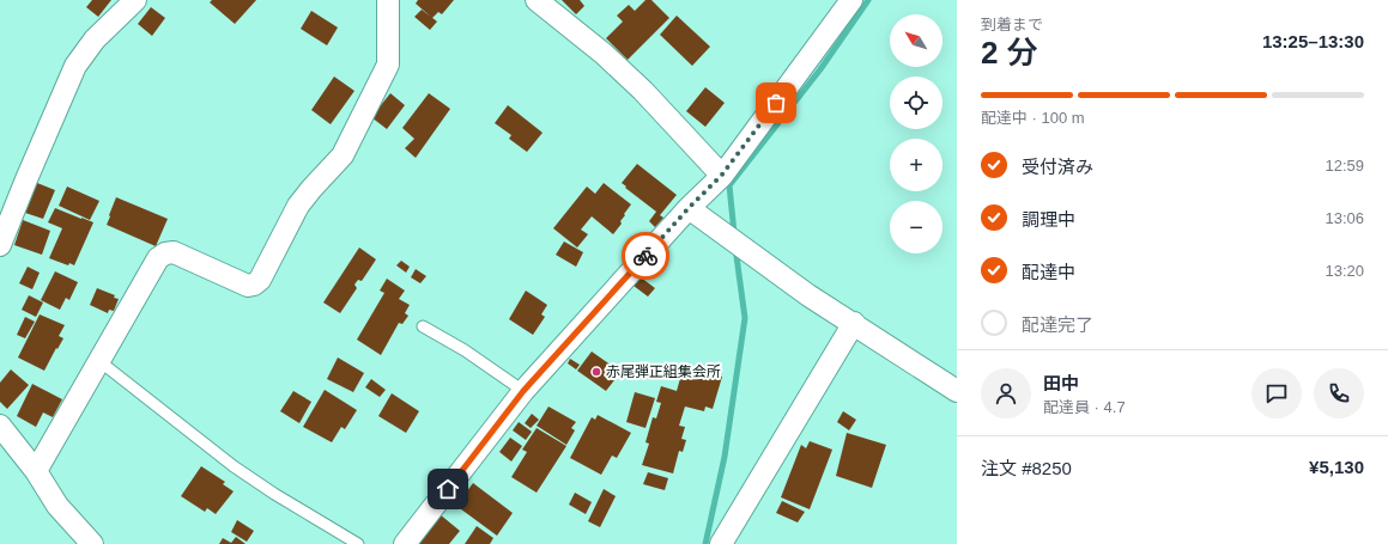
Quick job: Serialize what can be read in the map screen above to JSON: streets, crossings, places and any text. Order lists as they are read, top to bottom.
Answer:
{
  "places": ["赤尾弾正組集会所"],
  "north": "top left",
  "page": {
    "heading": ["2 分", "到着まで", "13:25–13:30"],
    "panel": [
      "田中",
      "配達員 · 4.7",
      "注文 #8250",
      "¥5,130"
    ],
    "map_buttons": ["+", "−"],
    "bar": "配達中 · 100 m",
    "list": [
      ["受付済み", "12:59"],
      ["調理中", "13:06"],
      ["配達中", "13:20"],
      "配達完了"
    ]
  }
}
